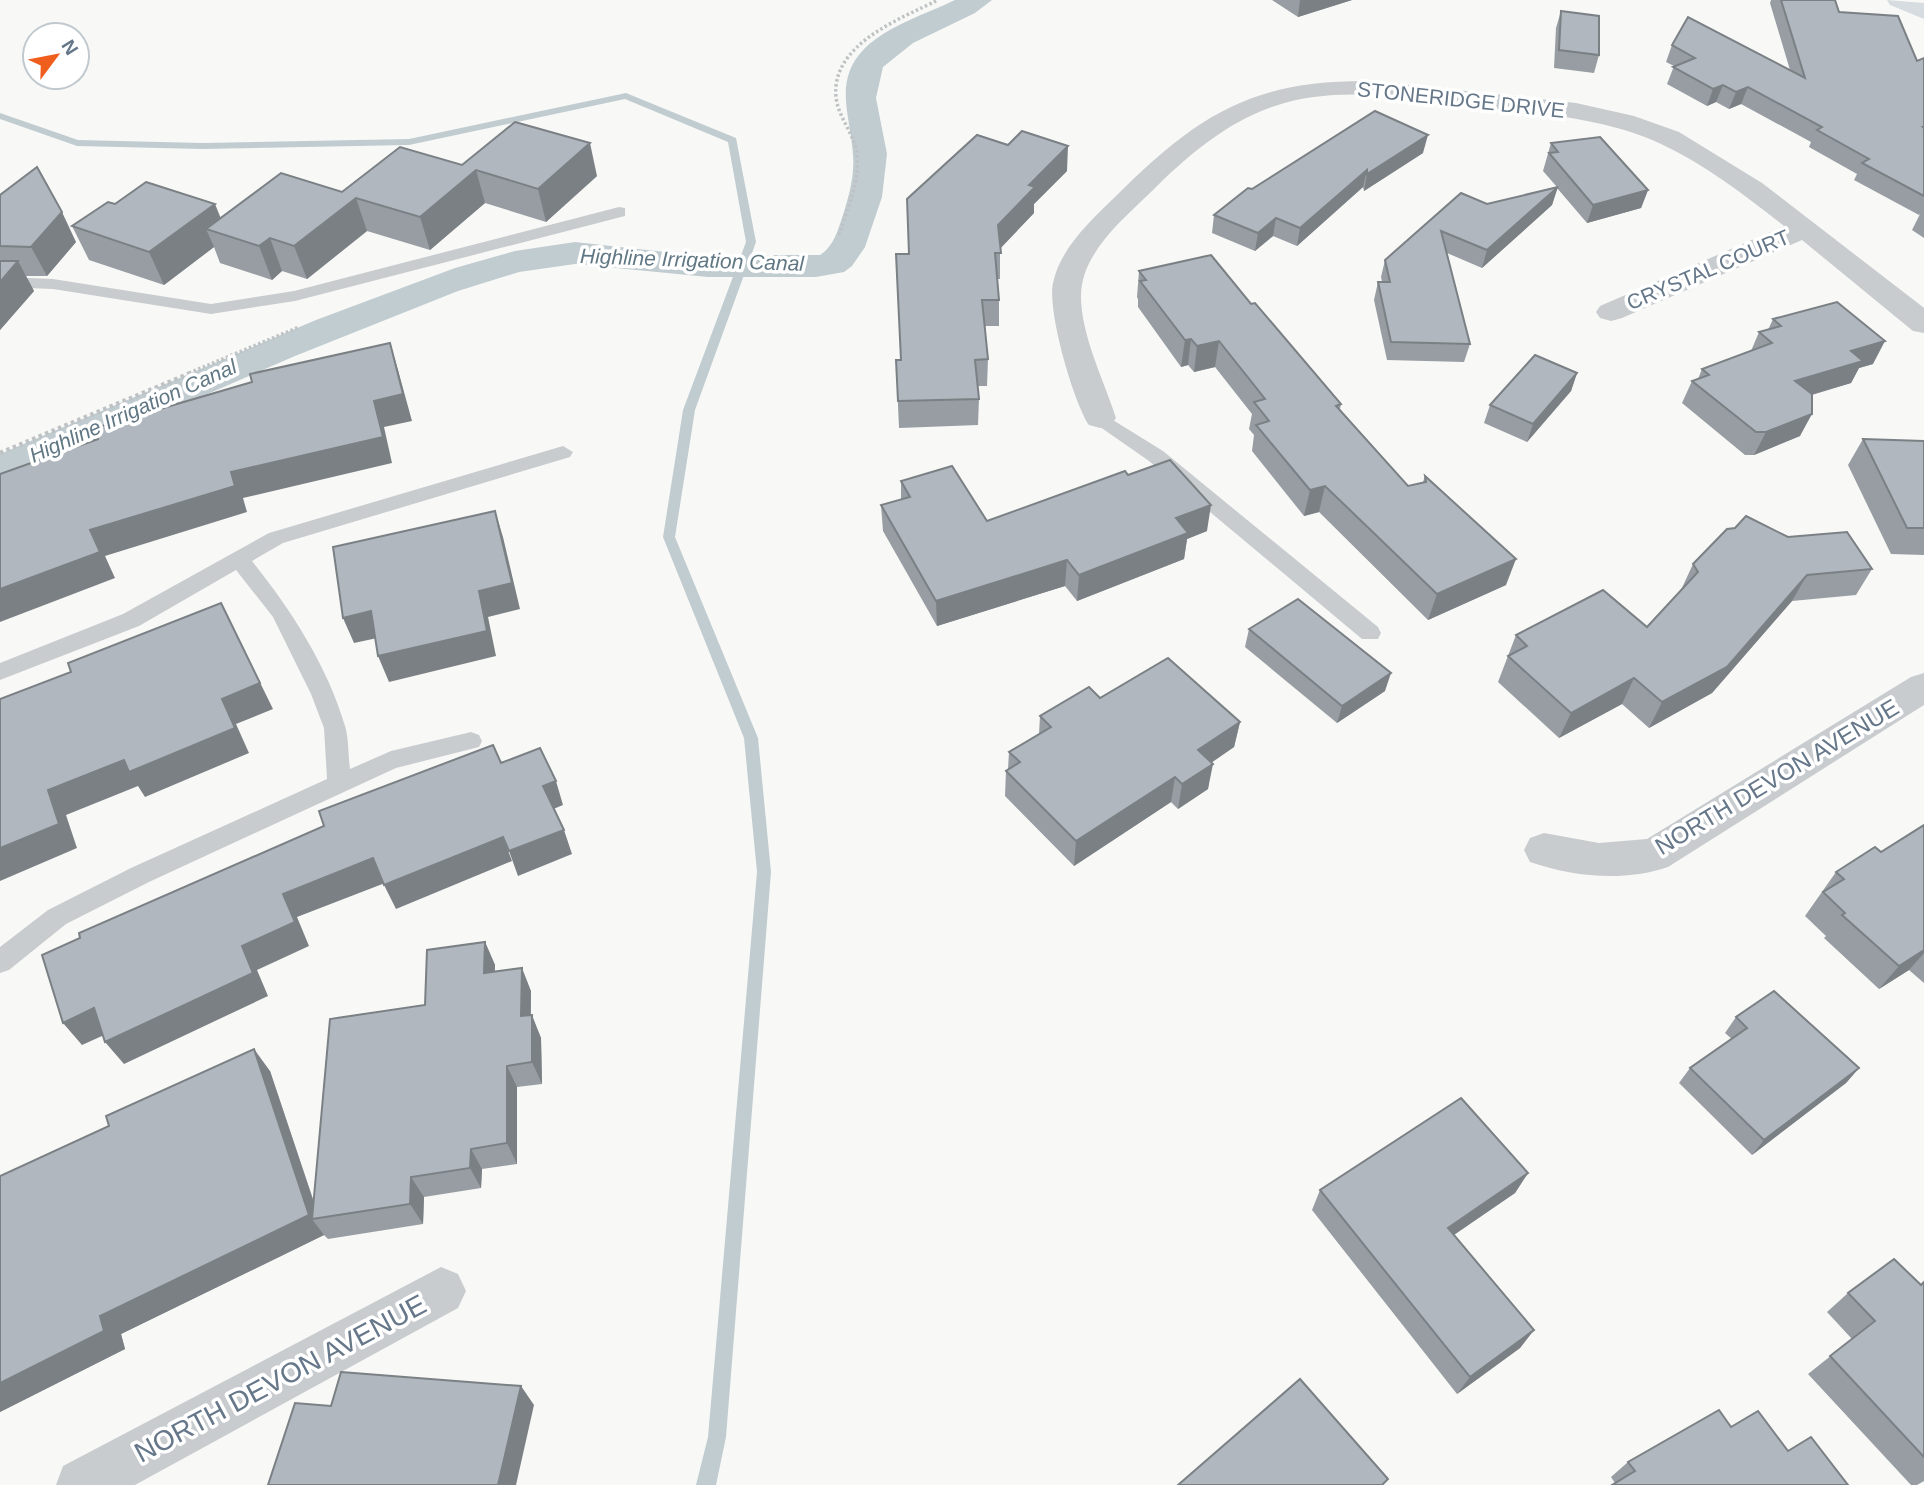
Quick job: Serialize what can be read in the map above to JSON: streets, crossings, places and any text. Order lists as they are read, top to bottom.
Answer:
{
  "streets": {
    "street": ["STONERIDGE DRIVE", "CRYSTAL COURT", "NORTH DEVON AVENUE"]
  },
  "crossings": [
    ["STONERIDGE DRIVE", "CRYSTAL COURT"]
  ],
  "water": ["Highline Irrigation Canal"],
  "north": "top right"
}
